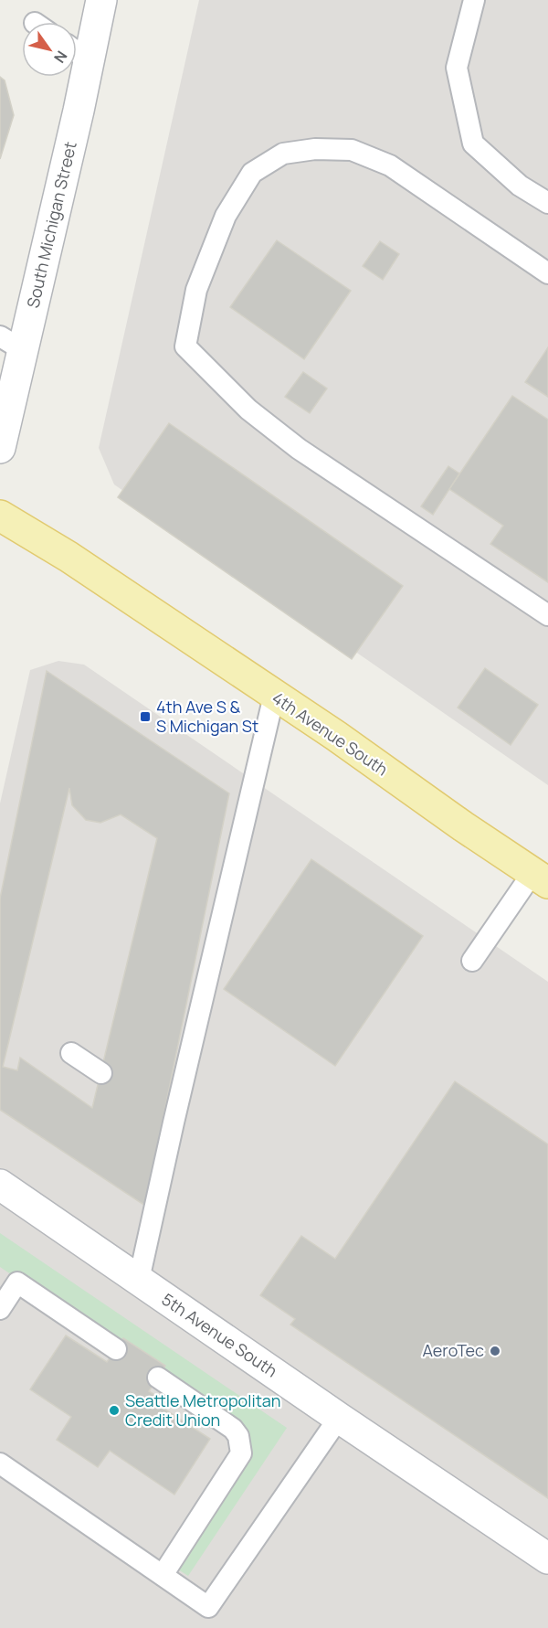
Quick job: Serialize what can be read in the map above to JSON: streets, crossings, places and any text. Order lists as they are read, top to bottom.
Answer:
{
  "streets": {
    "main road": ["4th Avenue South"],
    "street": ["South Michigan Street", "5th Avenue South"]
  },
  "places": {
    "transit": ["4th Ave S & S Michigan St"],
    "other": ["AeroTec", "Seattle Metropolitan Credit Union"]
  },
  "north": "bottom right"
}
